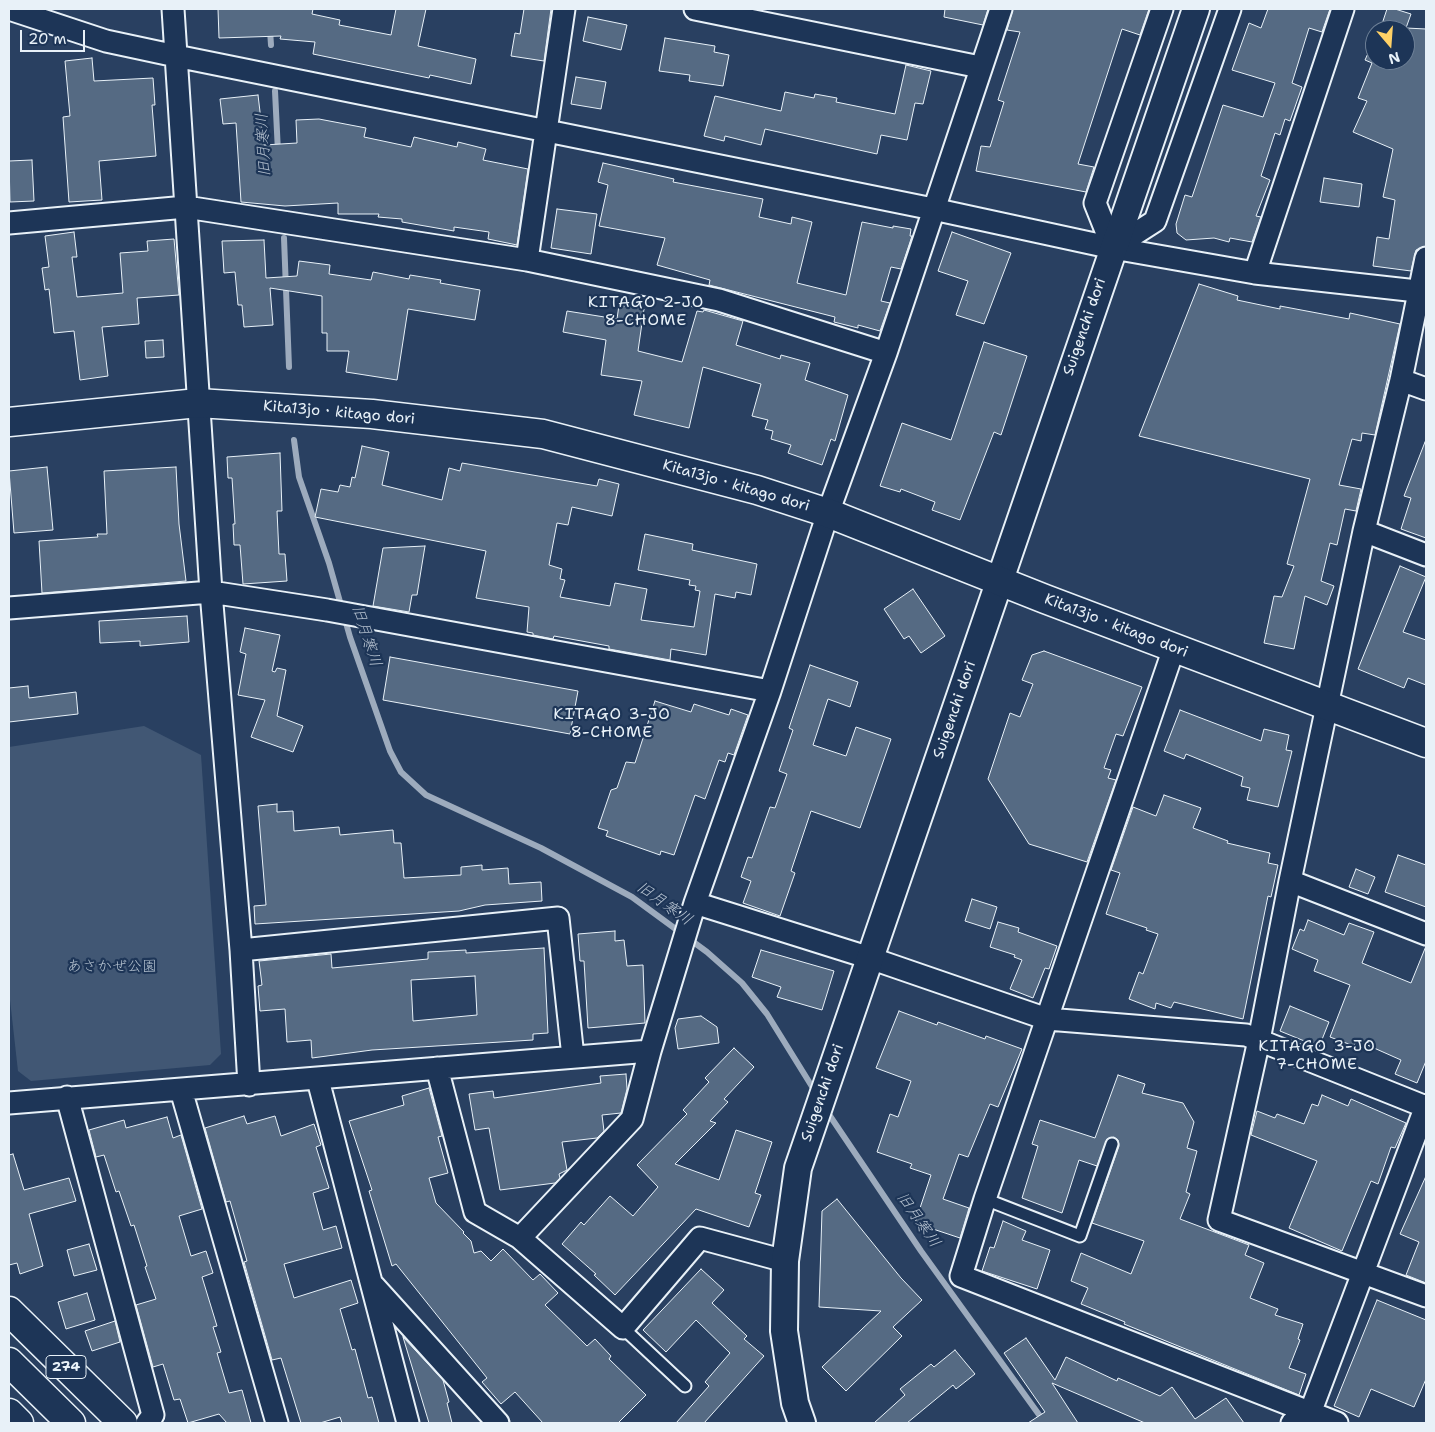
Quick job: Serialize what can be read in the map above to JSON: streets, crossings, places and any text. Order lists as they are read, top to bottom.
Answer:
{
  "streets": {
    "main road": ["Kita13jo・kitago dori", "274"],
    "street": ["Suigenchi dori"]
  },
  "crossings": [
    ["Suigenchi dori", "Kita13jo・kitago dori"]
  ],
  "districts": ["KITAGO 2-JO 8-CHOME", "KITAGO 3-JO 8-CHOME", "KITAGO 3-JO 7-CHOME"],
  "water": ["旧月寒川"],
  "parks": ["あさかぜ公園"],
  "scale_bar": "20 m",
  "north": "bottom"
}
